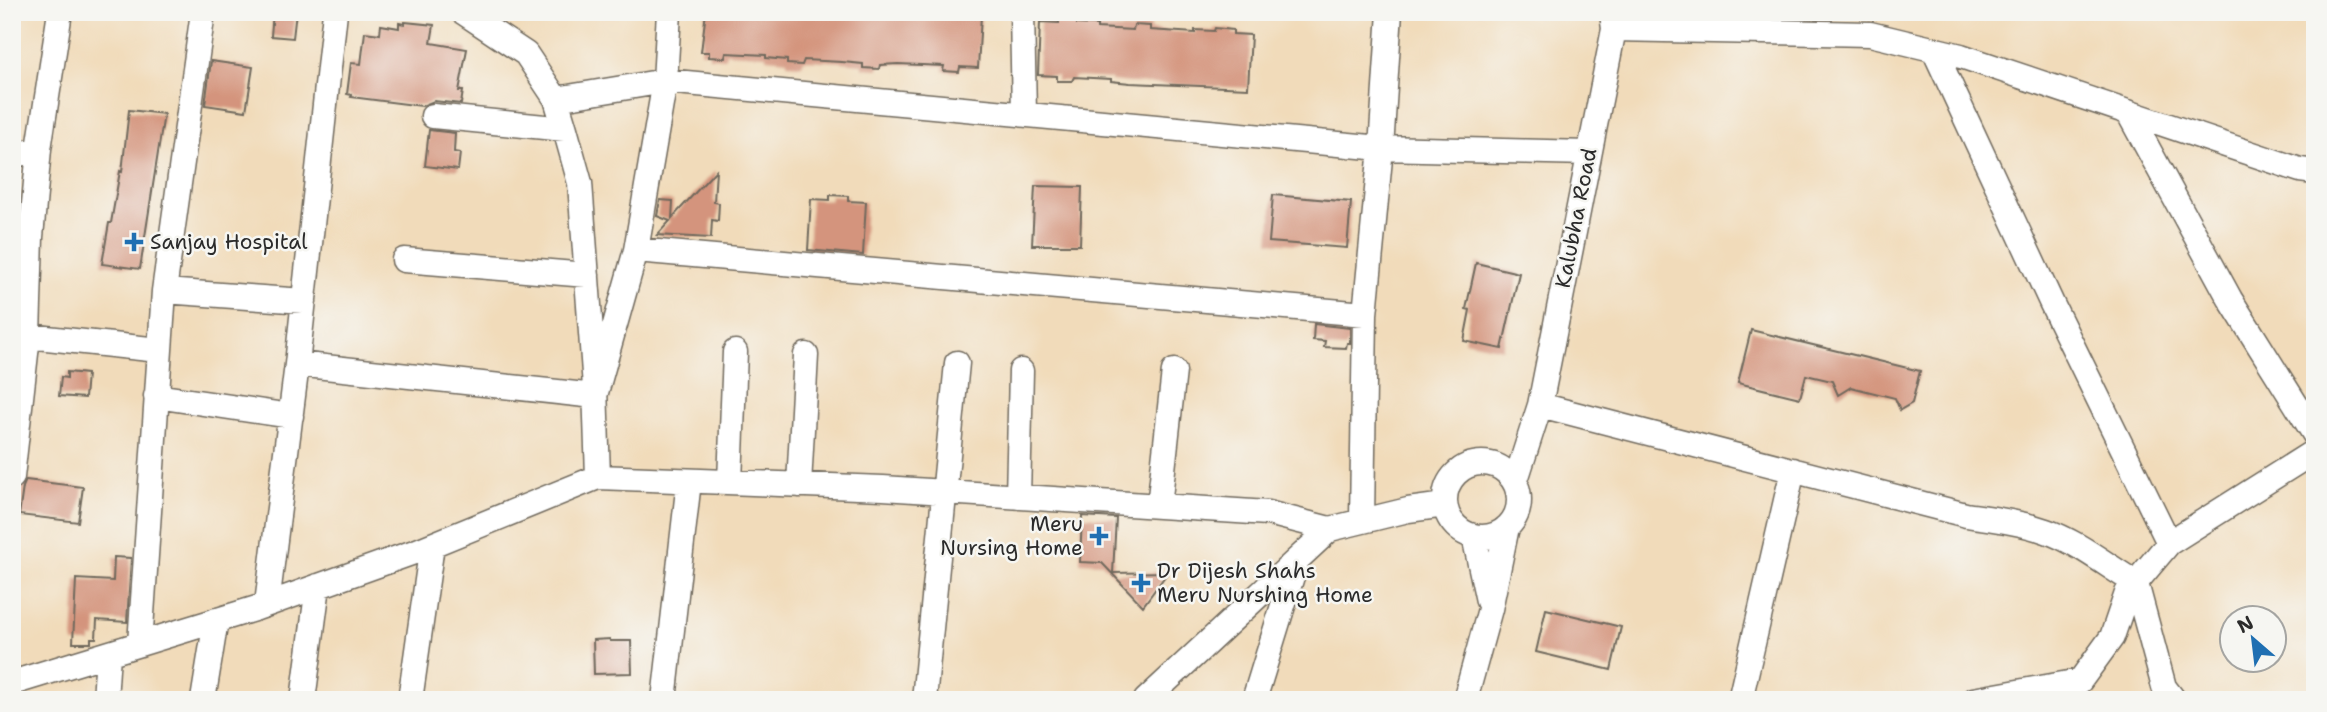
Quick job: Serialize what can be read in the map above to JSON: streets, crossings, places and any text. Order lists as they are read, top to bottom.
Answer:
{
  "streets": {
    "street": ["Kalubha Road"]
  },
  "places": {
    "health": ["Sanjay Hospital", "Meru Nursing Home", "Dr Dijesh Shahs Meru Nurshing Home"]
  },
  "north": "top left"
}
